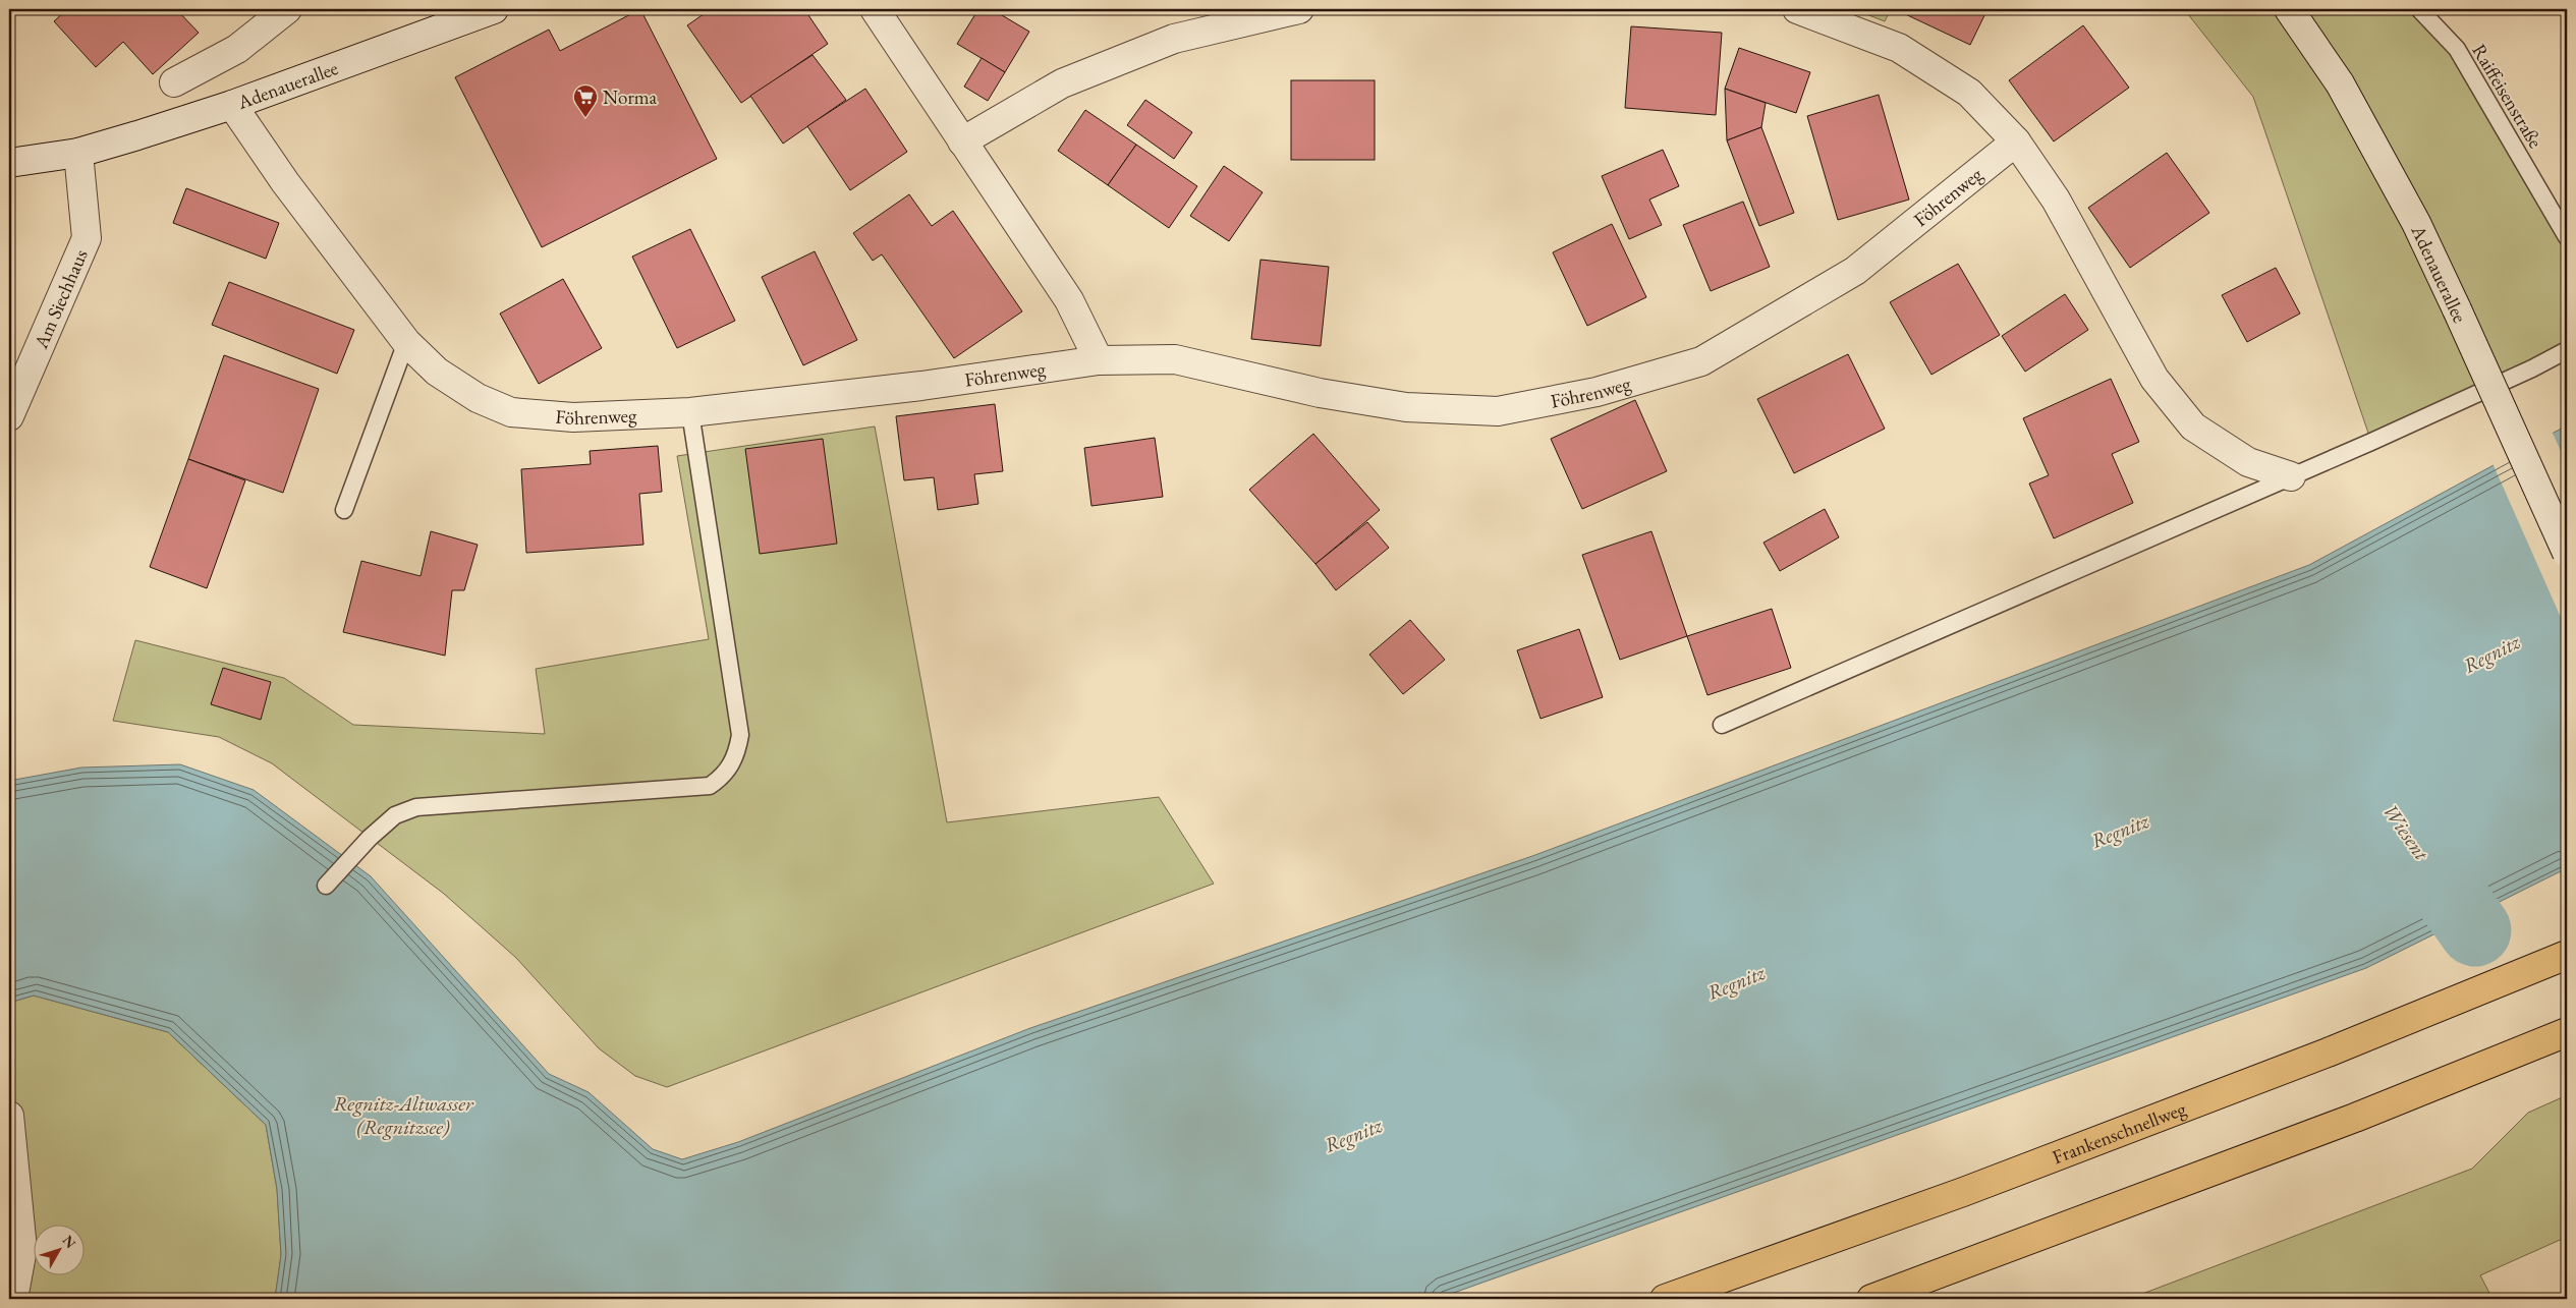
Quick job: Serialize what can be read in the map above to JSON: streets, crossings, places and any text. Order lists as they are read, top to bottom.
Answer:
{
  "streets": {
    "highway": ["Frankenschnellweg"],
    "street": ["Adenauerallee", "Föhrenweg", "Am Siechhaus"],
    "lane": ["Raiffeisenstraße"]
  },
  "crossings": [
    ["Adenauerallee", "Föhrenweg"],
    ["Adenauerallee", "Am Siechhaus"]
  ],
  "water": ["Regnitz", "Wiesent", "Regnitz-Altwasser (Regnitzsee)"],
  "places": {
    "supermarket": ["Norma"]
  },
  "north": "top right"
}
